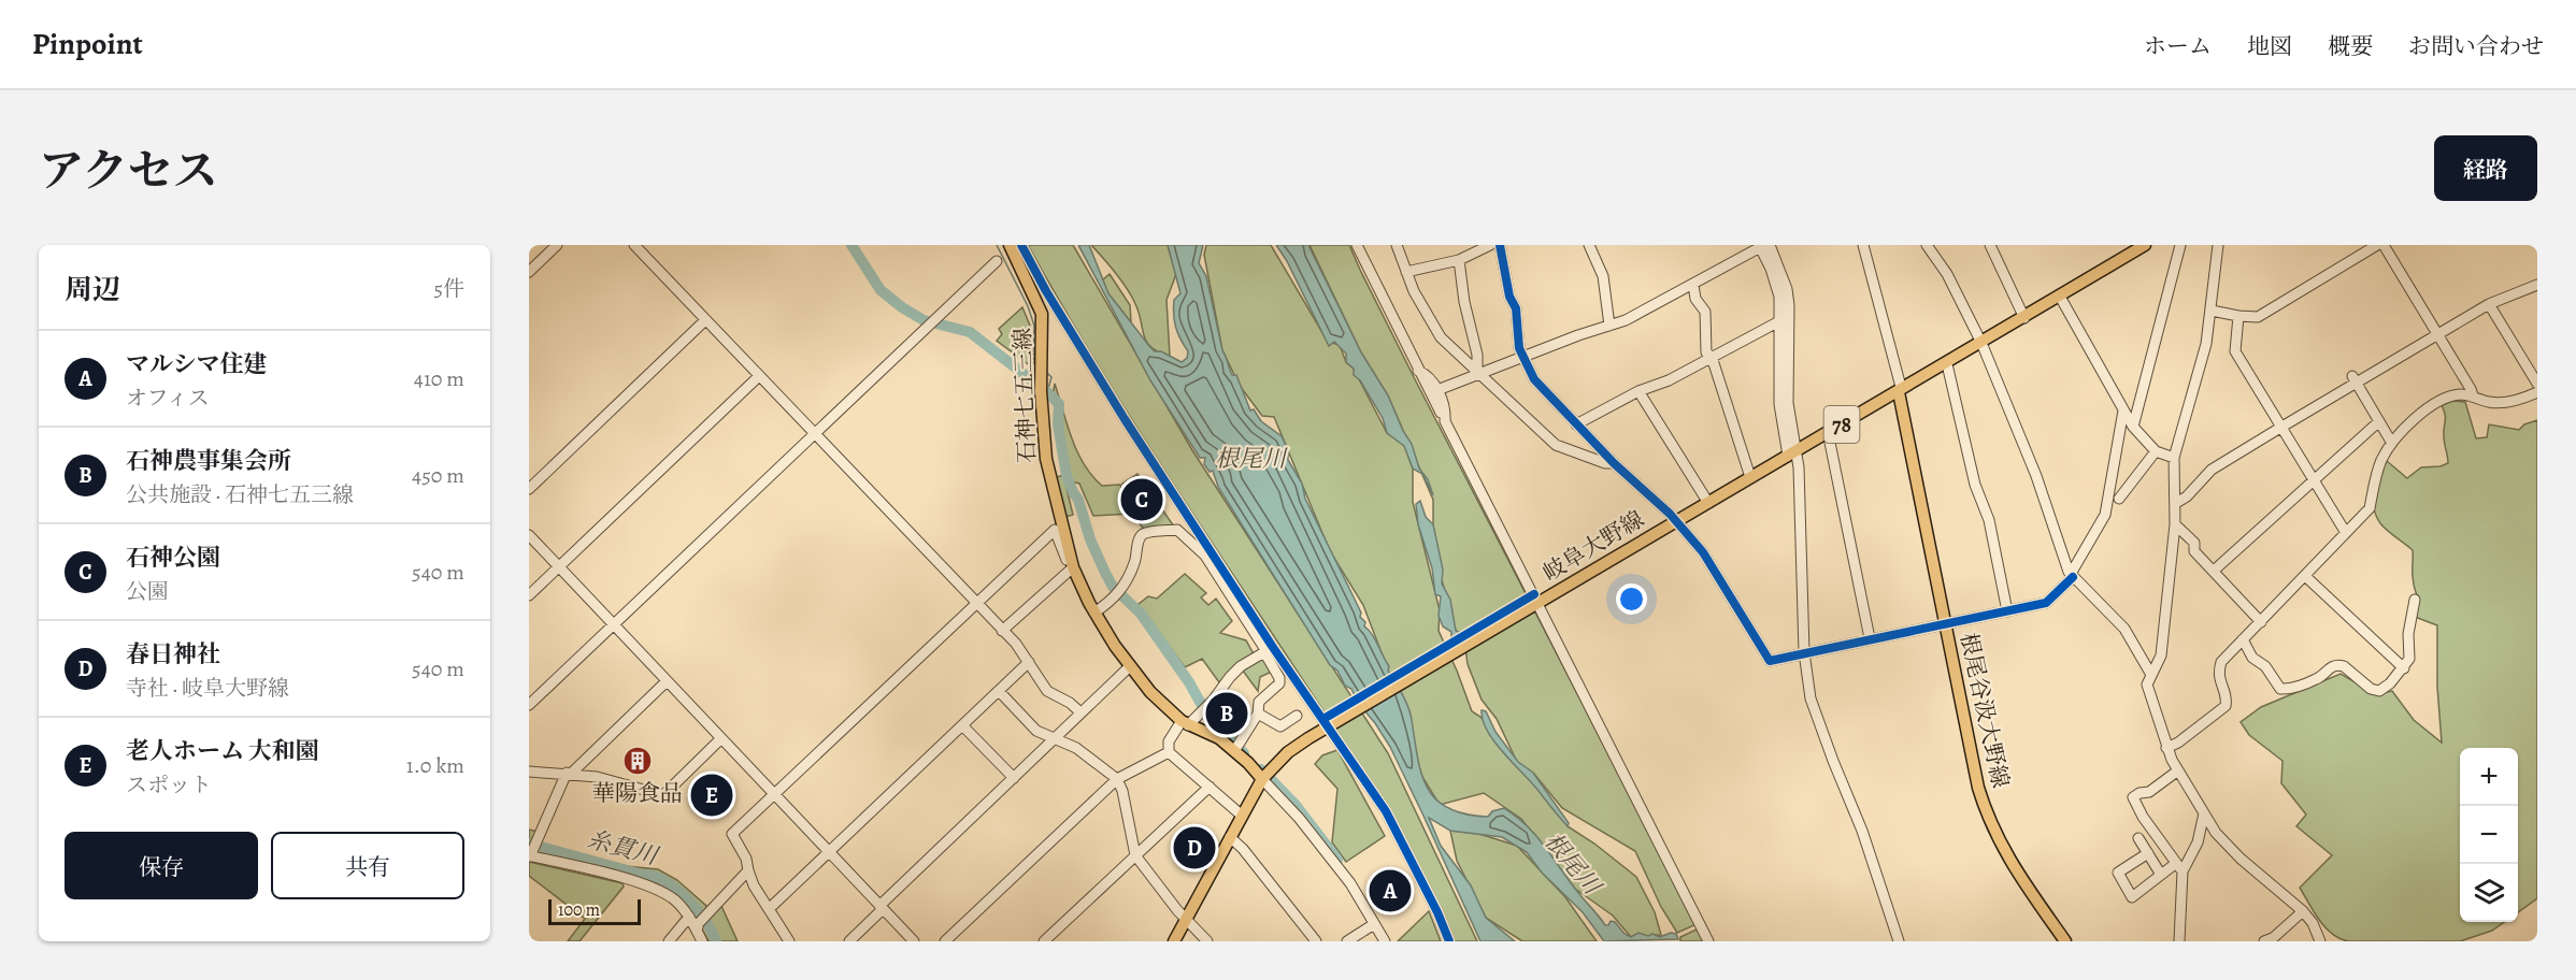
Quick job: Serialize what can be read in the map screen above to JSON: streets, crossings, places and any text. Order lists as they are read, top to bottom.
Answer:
{
  "streets": {
    "main road": [
      "石神七五三線",
      "78",
      "岐阜大野線",
      "根尾谷汲大野線"
    ]
  },
  "crossings": [
    ["石神七五三線", "岐阜大野線"],
    ["岐阜大野線", "根尾谷汲大野線"]
  ],
  "water": ["根尾川", "糸貫川"],
  "places": {
    "building": ["華陽食品"]
  },
  "scale_bar": "100 m",
  "page": {
    "header": "Pinpoint",
    "nav": [
      "ホーム",
      "地図",
      "概要",
      "お問い合わせ"
    ],
    "title": "アクセス",
    "buttons": [
      "経路",
      ["保存", "共有"]
    ],
    "heading": ["周辺", "5件"],
    "list": [
      {
        "mark": "A",
        "name": "マルシマ住建",
        "note": "オフィス",
        "value": "410 m"
      },
      {
        "mark": "B",
        "name": "石神農事集会所",
        "note": "公共施設 · 石神七五三線",
        "value": "450 m"
      },
      {
        "mark": "C",
        "name": "石神公園",
        "note": "公園",
        "value": "540 m"
      },
      {
        "mark": "D",
        "name": "春日神社",
        "note": "寺社 · 岐阜大野線",
        "value": "540 m"
      },
      {
        "mark": "E",
        "name": "老人ホーム 大和園",
        "note": "スポット",
        "value": "1.0 km"
      }
    ],
    "pins": [
      "C",
      "B",
      "E",
      "D",
      "A"
    ],
    "map_buttons": ["+", "−"],
    "scale": "100 m"
  }
}
